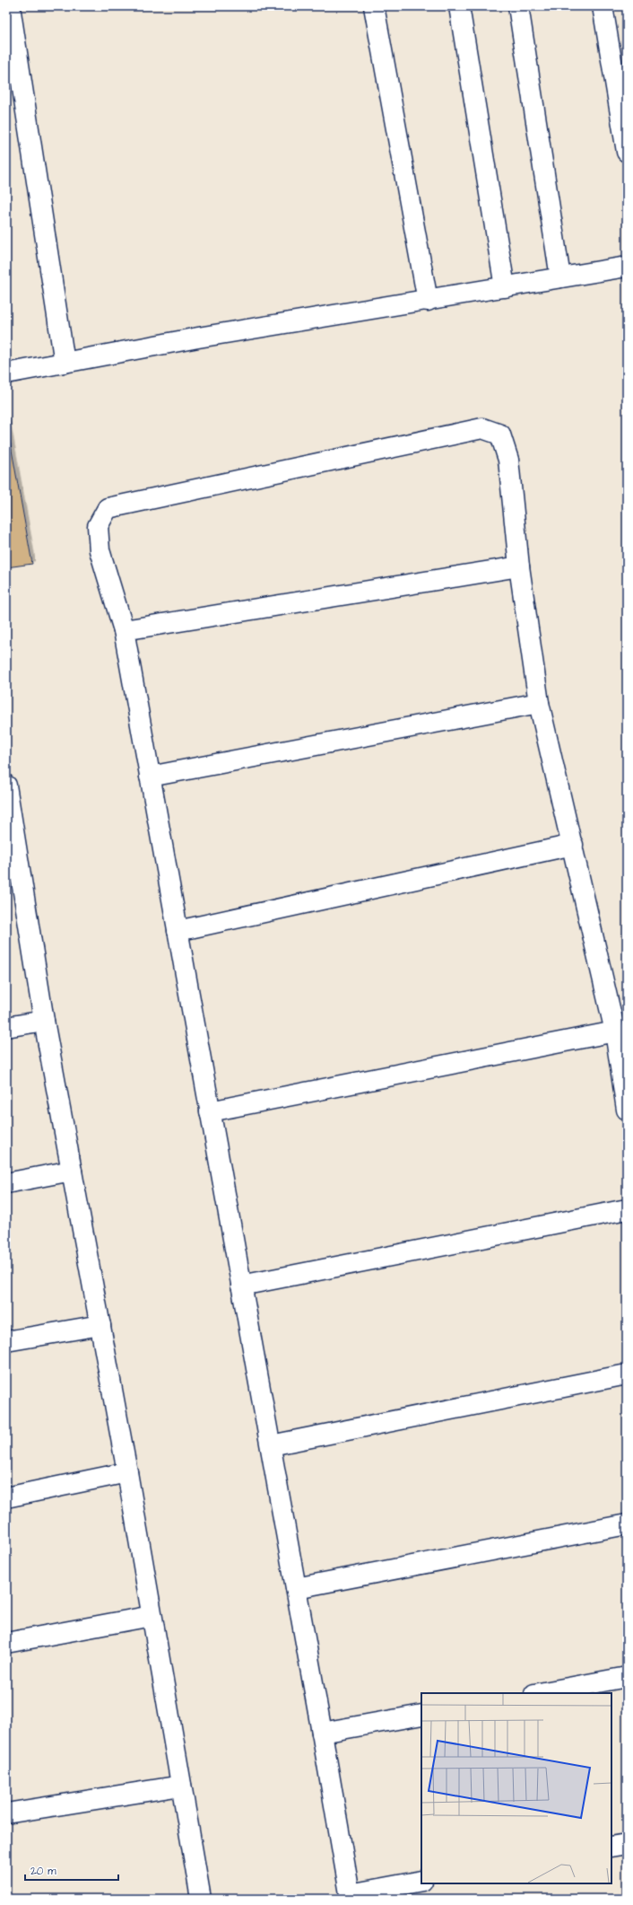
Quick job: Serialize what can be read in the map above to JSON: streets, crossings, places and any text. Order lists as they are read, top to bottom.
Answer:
{
  "scale_bar": "20 m"
}
